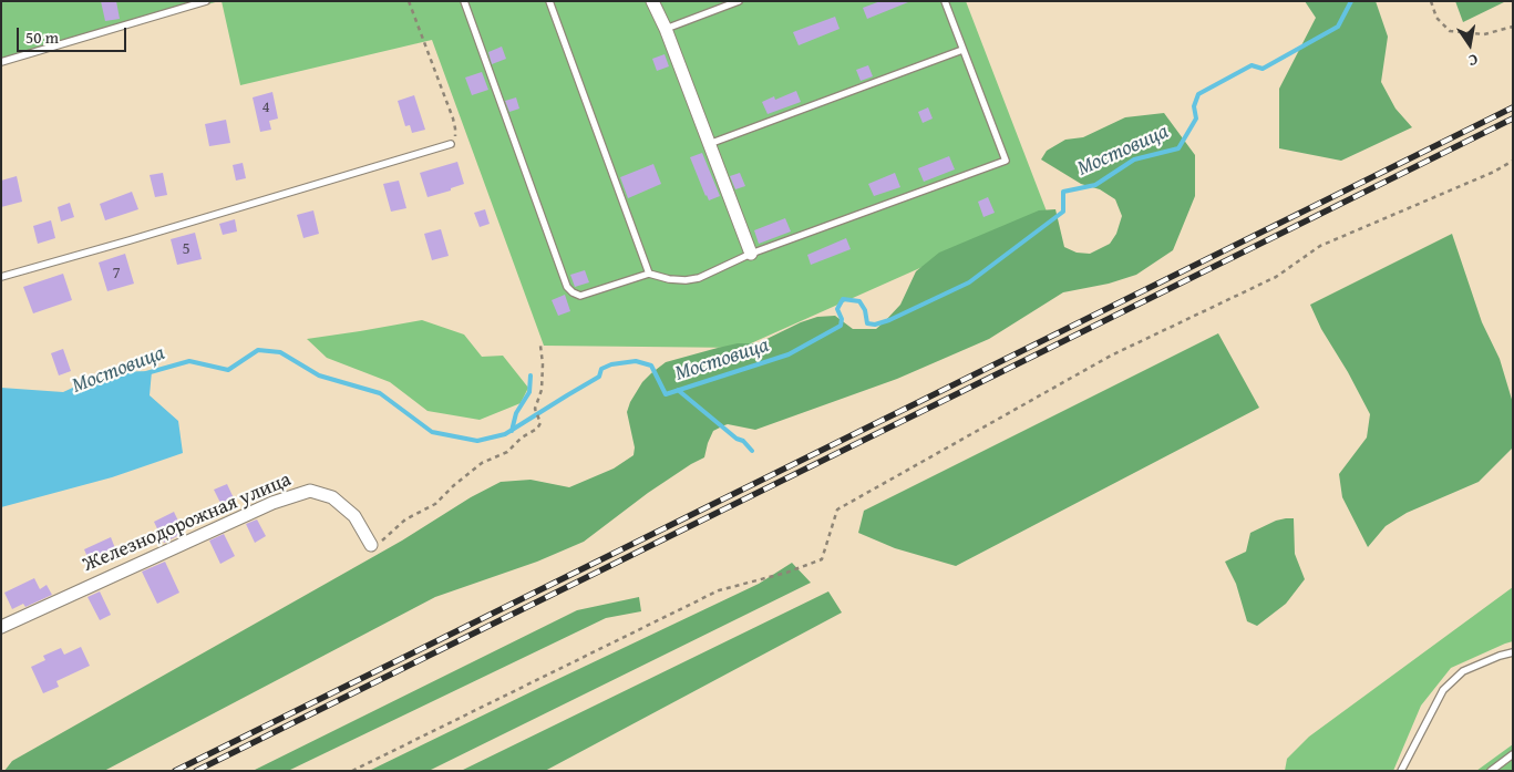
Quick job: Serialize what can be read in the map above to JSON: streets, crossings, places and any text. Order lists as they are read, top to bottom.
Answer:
{
  "streets": {
    "street": ["Железнодорожная улица"]
  },
  "water": ["Мостовица"],
  "house_numbers": ["4", "5", "7"],
  "scale_bar": "50 m",
  "north": "bottom"
}
